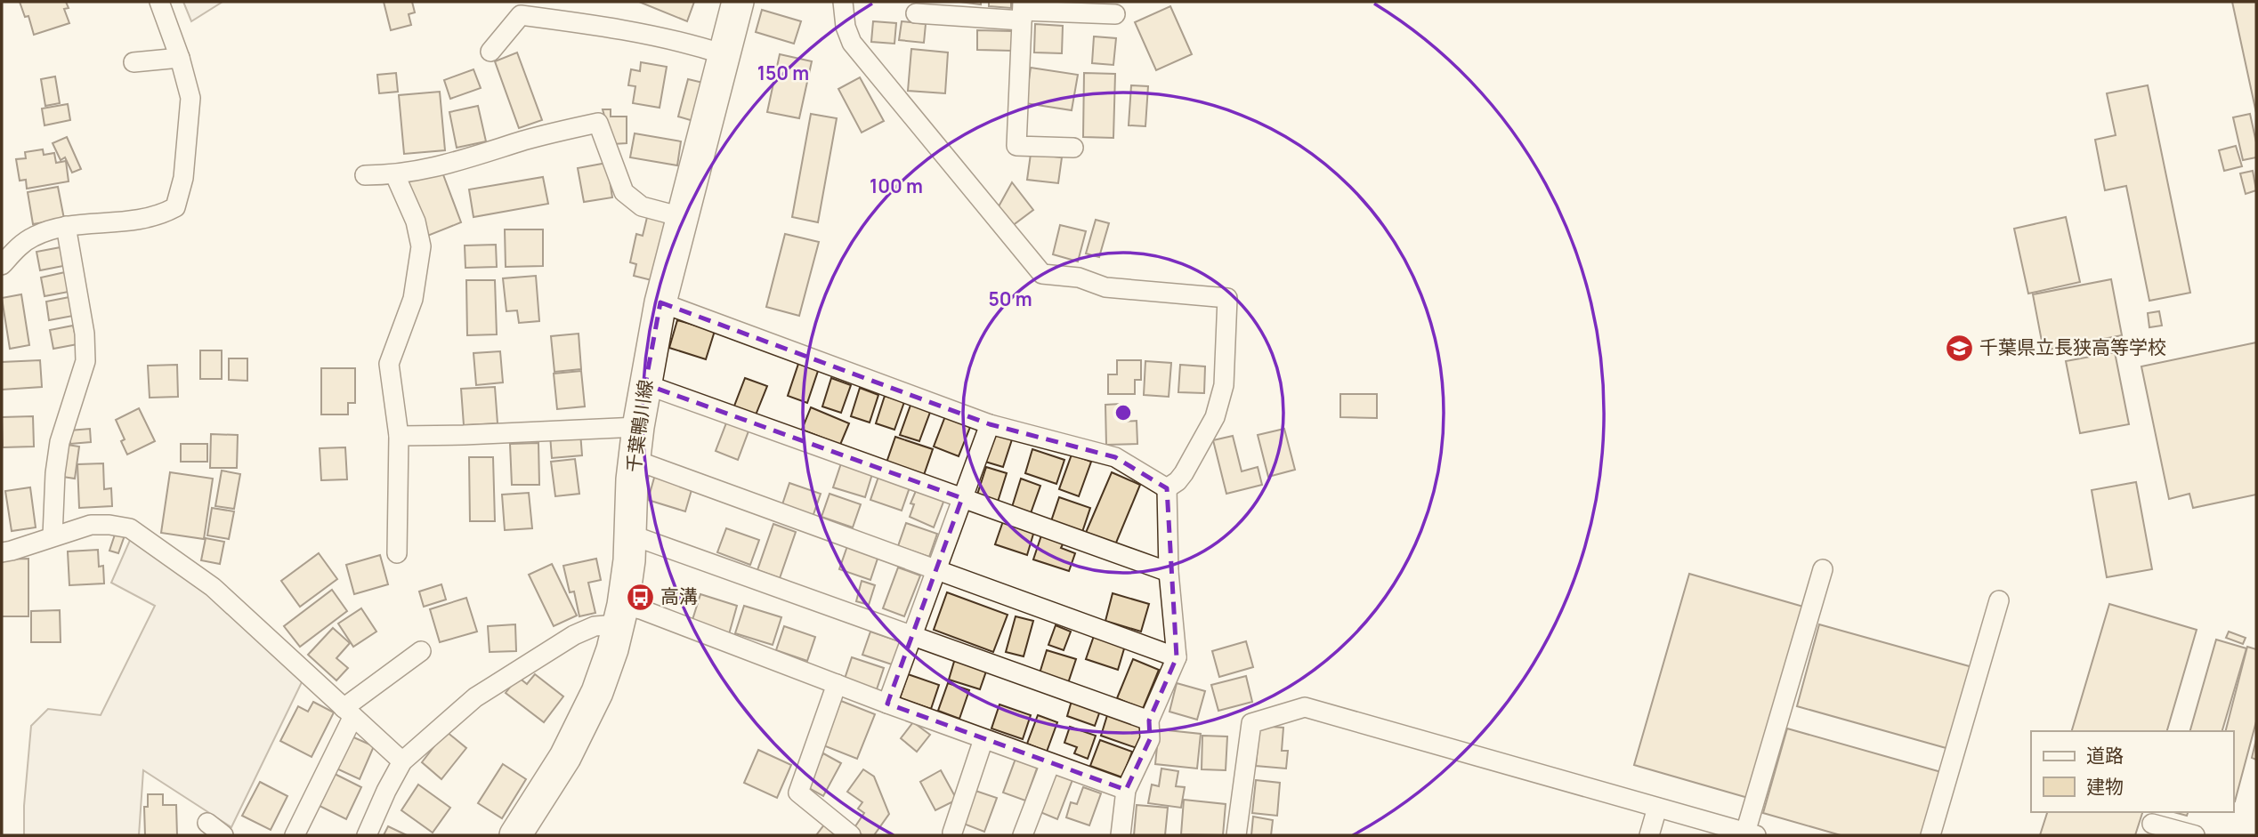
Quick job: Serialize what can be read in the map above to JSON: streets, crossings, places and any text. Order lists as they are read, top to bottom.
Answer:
{
  "streets": {
    "main road": ["千葉鴨川線"]
  },
  "places": {
    "school or university": ["千葉県立長狭高等学校"],
    "bus stop": ["高溝"]
  },
  "legend": ["道路", "建物"],
  "rings": ["150 m", "100 m", "50 m"]
}
